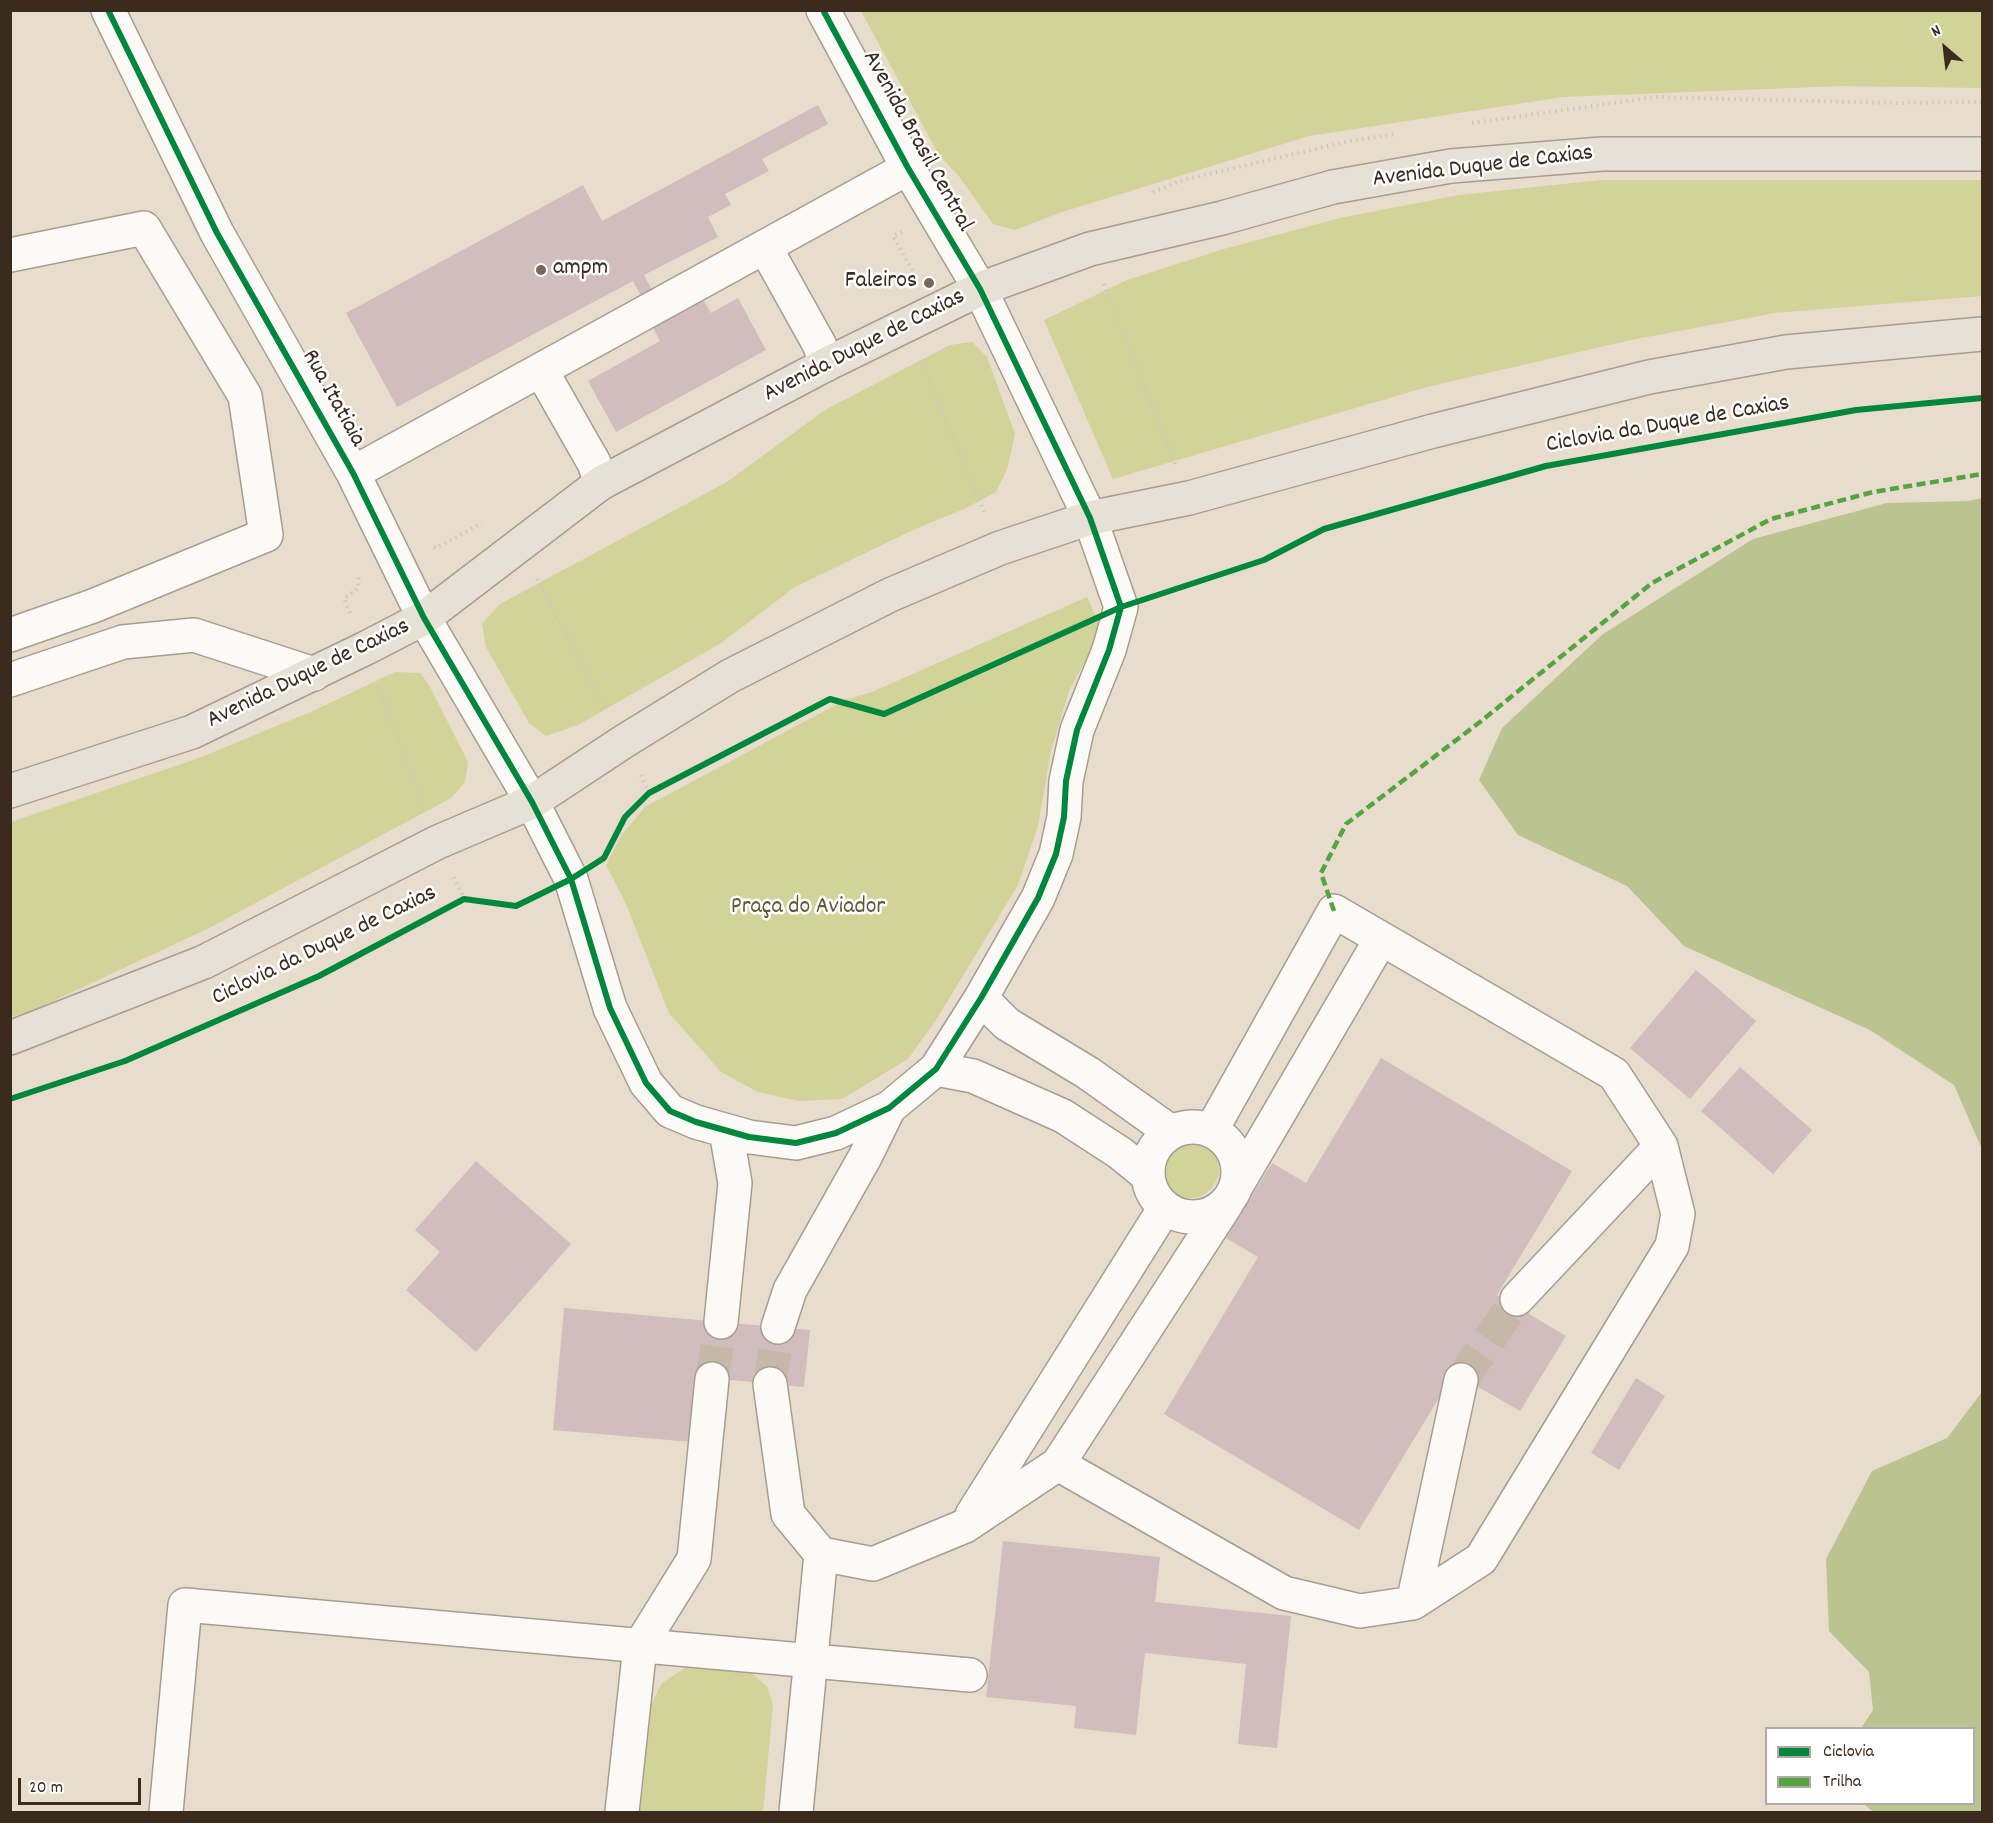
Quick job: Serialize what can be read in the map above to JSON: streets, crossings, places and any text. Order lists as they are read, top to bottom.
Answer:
{
  "streets": {
    "main road": ["Avenida Duque de Caxias"],
    "street": ["Avenida Brasil Central", "Rua Itatiaia"],
    "cycle path": ["Ciclovia da Duque de Caxias"]
  },
  "crossings": [
    ["Avenida Brasil Central", "Avenida Duque de Caxias"],
    ["Avenida Brasil Central", "Rua Itatiaia"],
    ["Avenida Duque de Caxias", "Rua Itatiaia"]
  ],
  "parks": ["Praça do Aviador"],
  "places": ["ampm", "Faleiros"],
  "legend": ["Ciclovia", "Trilha"],
  "scale_bar": "20 m",
  "north": "top left"
}
